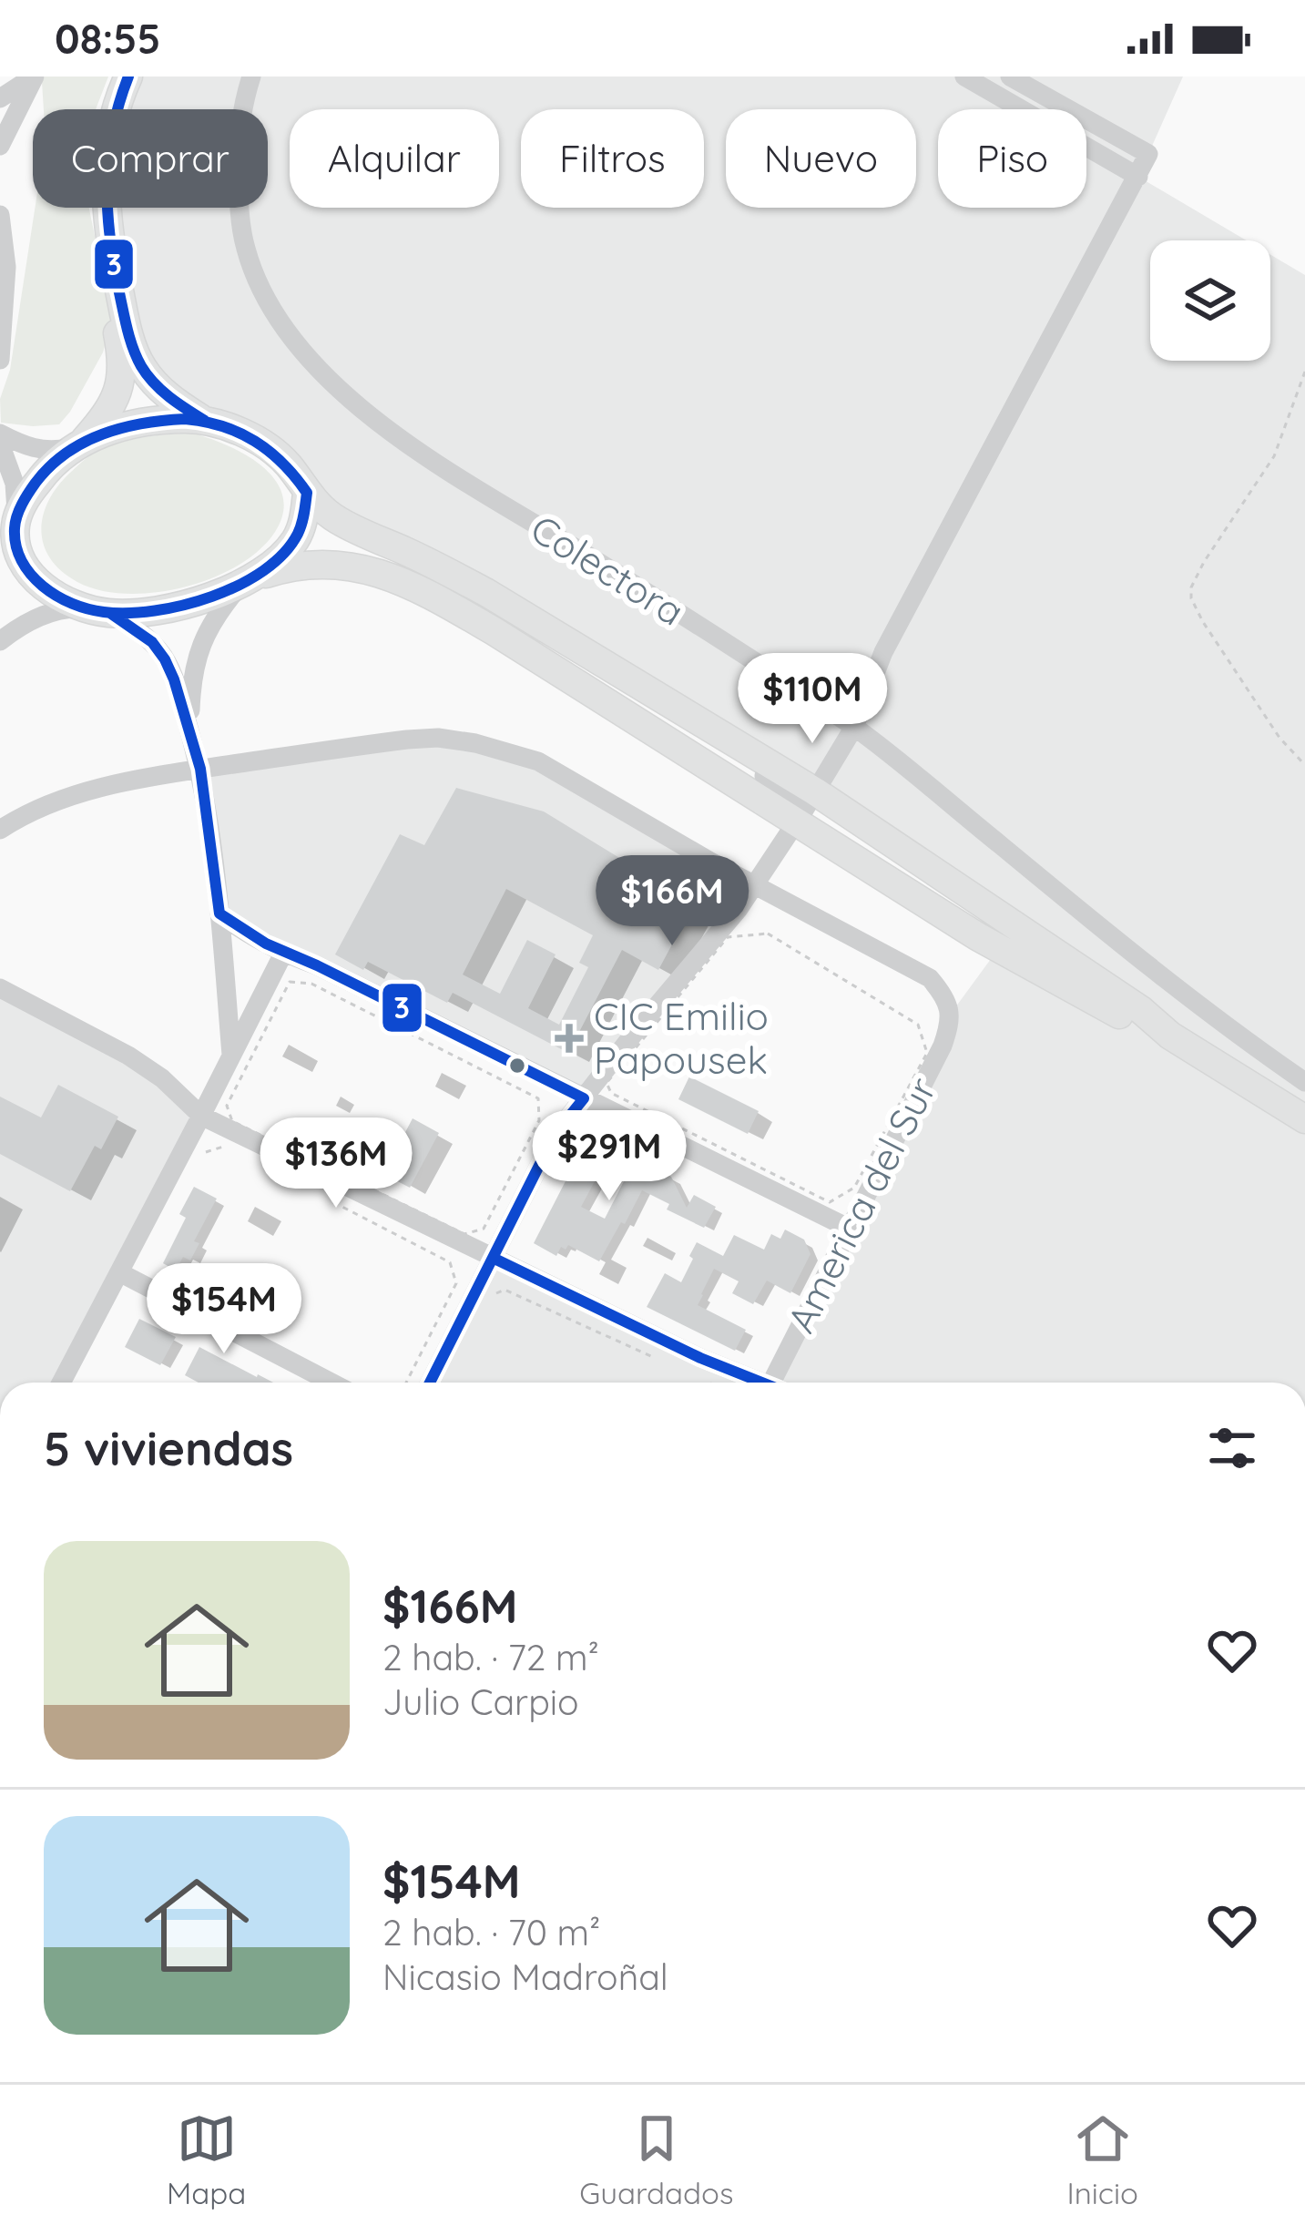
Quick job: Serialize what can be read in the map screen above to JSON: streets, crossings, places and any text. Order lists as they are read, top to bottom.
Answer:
{
  "streets": {
    "street": ["Colectora", "America del Sur"]
  },
  "places": {
    "health": ["CIC Emilio Papousek"]
  },
  "lines": ["transit line 3"],
  "page": {
    "status": "08:55",
    "chip": [
      "Comprar",
      "Alquilar",
      "Filtros",
      "Nuevo",
      "Piso"
    ],
    "price": [
      "$110M",
      "$166M",
      "$291M",
      "$136M",
      "$154M"
    ],
    "heading": "5 viviendas",
    "list": [
      {
        "name": "$166M",
        "note": "2 hab. · 72 m² · Julio Carpio"
      },
      {
        "name": "$154M",
        "note": "2 hab. · 70 m² · Nicasio Madroñal"
      }
    ],
    "tabs": ["Mapa", "Guardados", "Inicio"]
  }
}
